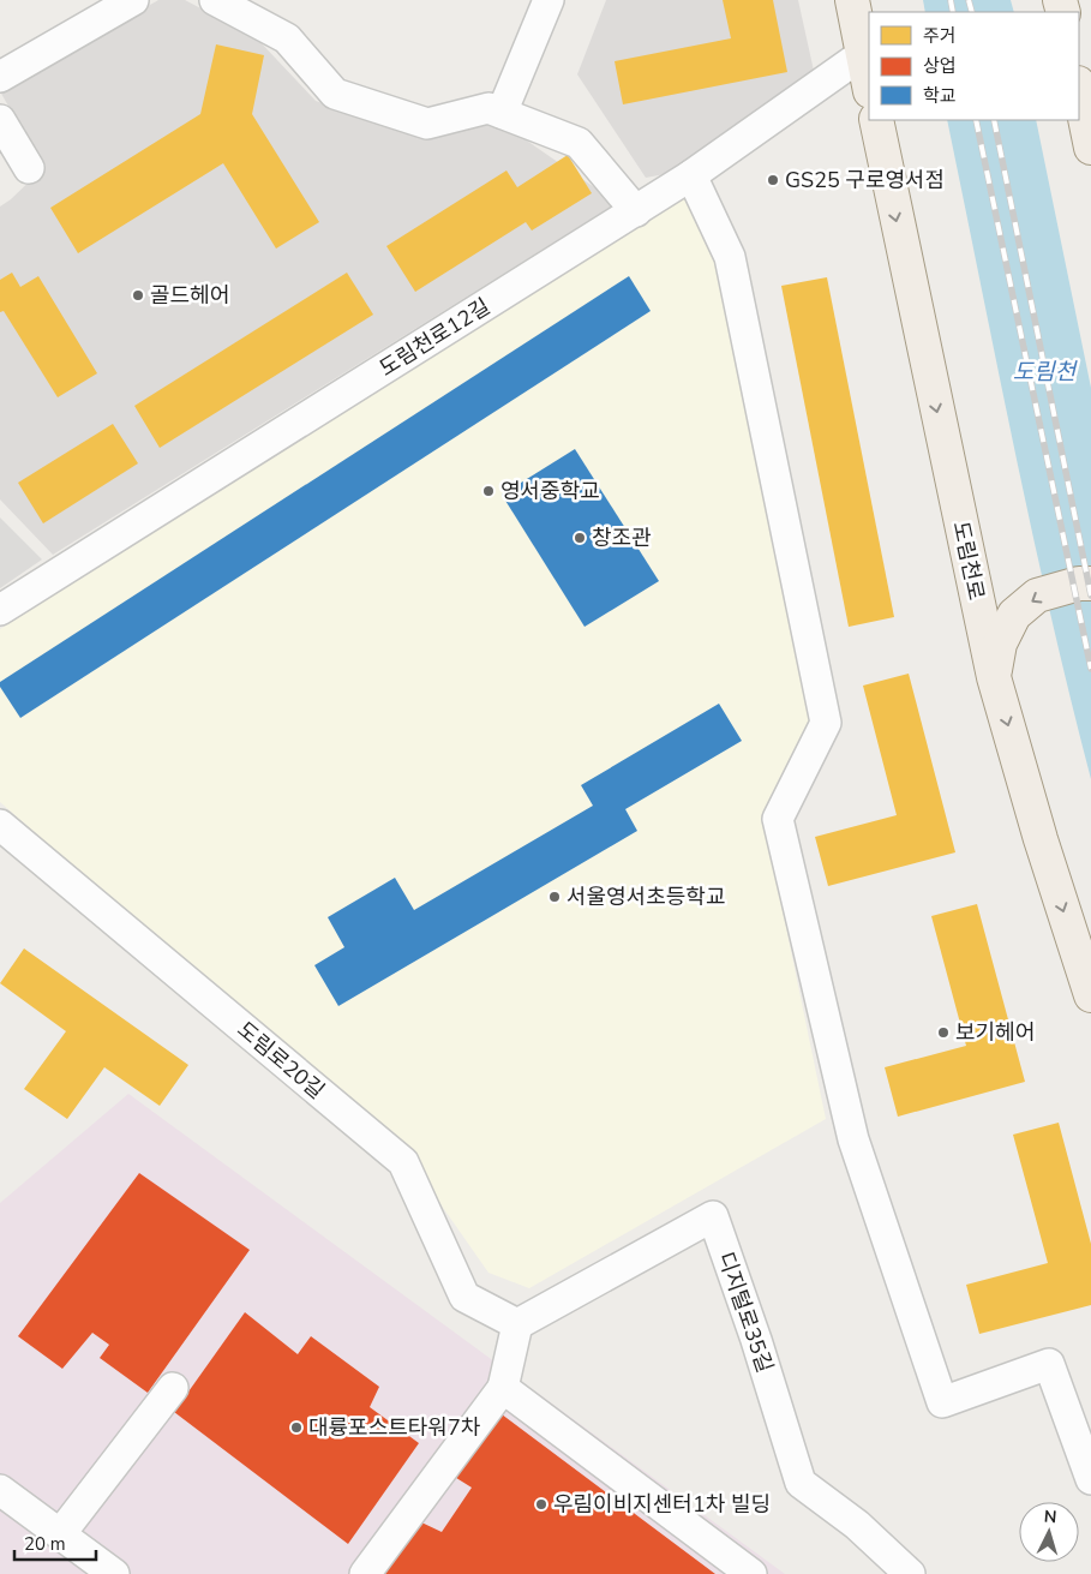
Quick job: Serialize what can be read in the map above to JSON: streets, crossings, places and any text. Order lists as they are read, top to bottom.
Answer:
{
  "streets": {
    "main road": ["도림천로"],
    "street": ["도림천로12길", "도림로20길", "디지털로35길"]
  },
  "crossings": [
    ["도림로20길", "디지털로35길"]
  ],
  "one_way": ["도림천로"],
  "water": ["도림천"],
  "places": [
    "GS25 구로영서점",
    "골드헤어",
    "영서중학교",
    "창조관",
    "서울영서초등학교",
    "보기헤어",
    "대륭포스트타워7차",
    "우림이비지센터1차 빌딩"
  ],
  "legend": ["주거", "상업", "학교"],
  "scale_bar": "20 m",
  "north": "top"
}
